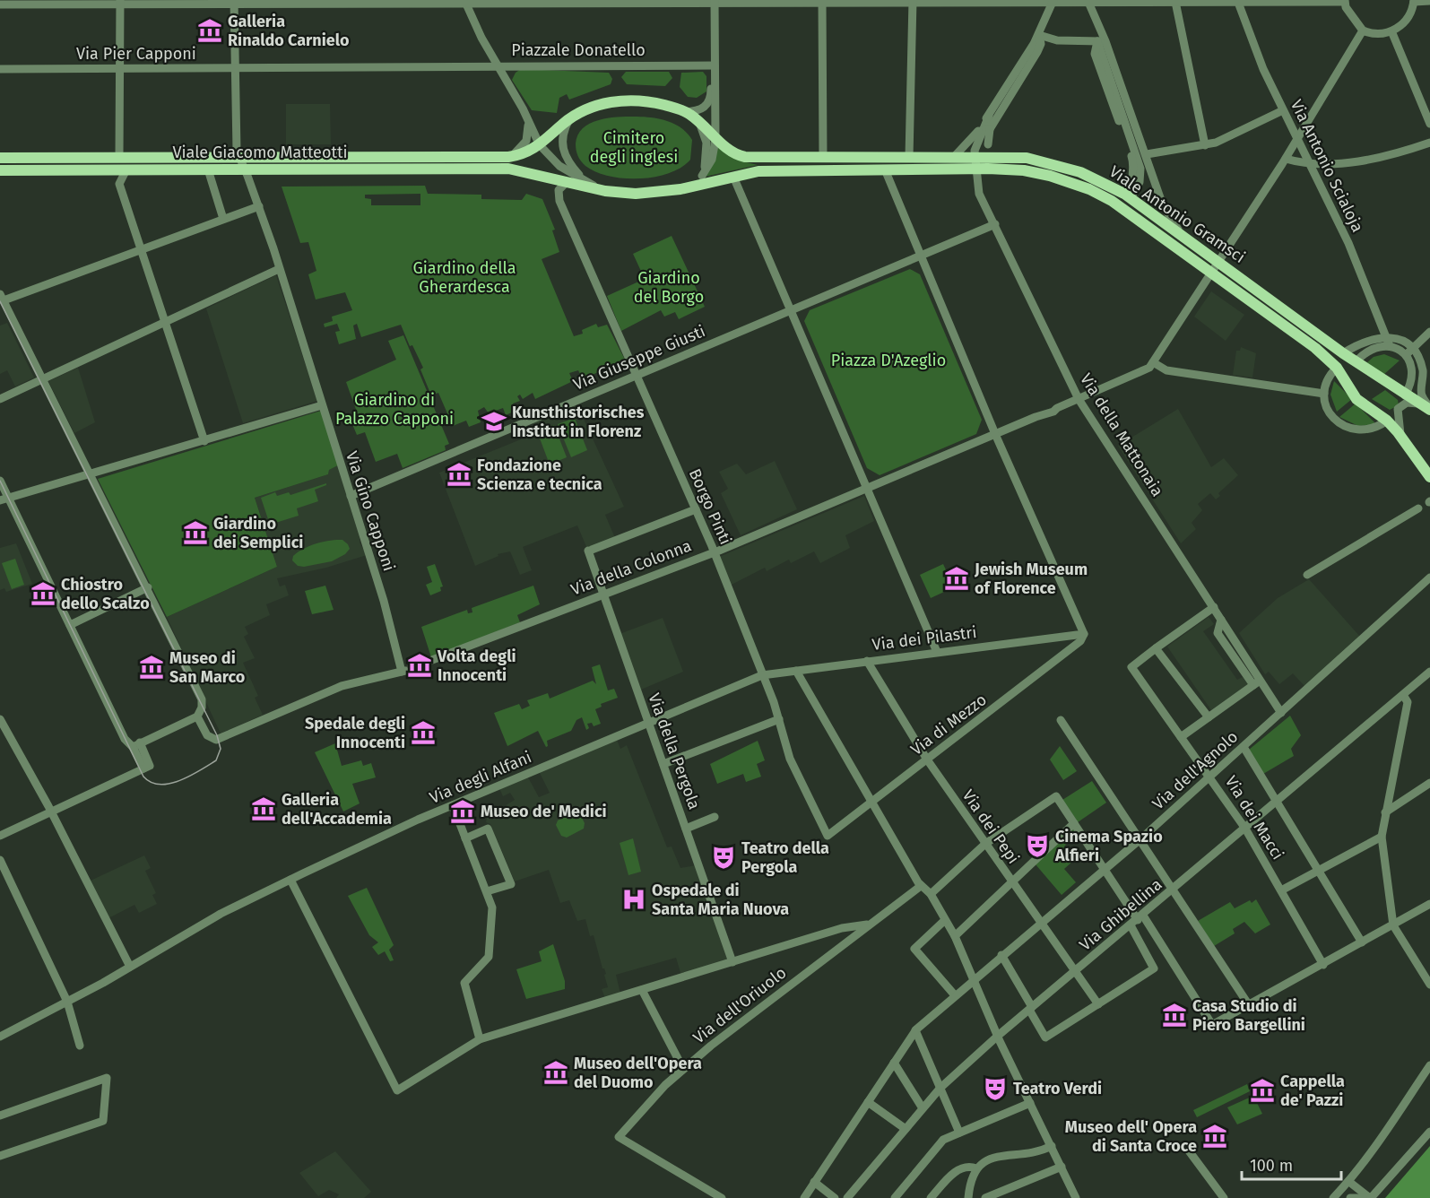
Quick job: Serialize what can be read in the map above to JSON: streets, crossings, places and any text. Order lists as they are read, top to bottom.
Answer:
{
  "streets": {
    "main road": ["Piazzale Donatello", "Viale Giacomo Matteotti", "Viale Antonio Gramsci"],
    "street": [
      "Via Pier Capponi",
      "Via Antonio Scialoja",
      "Via Giuseppe Giusti",
      "Via della Mattonaia",
      "Borgo Pinti",
      "Via Gino Capponi",
      "Via della Colonna",
      "Via dei Pilastri",
      "Via di Mezzo",
      "Via della Pergola",
      "Via dell'Agnolo",
      "Via degli Alfani",
      "Via dei Macci",
      "Via dei Pepi",
      "Via Ghibellina",
      "Via dell'Oriuolo"
    ]
  },
  "crossings": [
    ["Piazzale Donatello", "Via Pier Capponi"],
    ["Piazzale Donatello", "Viale Giacomo Matteotti"],
    ["Piazzale Donatello", "Viale Antonio Gramsci"],
    ["Piazzale Donatello", "Borgo Pinti"],
    ["Via Pier Capponi", "Via Gino Capponi"],
    ["Viale Giacomo Matteotti", "Via Gino Capponi"],
    ["Viale Antonio Gramsci", "Via della Mattonaia"],
    ["Via Giuseppe Giusti", "Via della Mattonaia"],
    ["Via Giuseppe Giusti", "Borgo Pinti"],
    ["Via Giuseppe Giusti", "Via Gino Capponi"],
    ["Via della Mattonaia", "Via della Colonna"],
    ["Via della Mattonaia", "Via dell'Agnolo"],
    ["Borgo Pinti", "Via della Colonna"],
    ["Borgo Pinti", "Via dei Pilastri"],
    ["Borgo Pinti", "Via di Mezzo"],
    ["Borgo Pinti", "Via della Pergola"],
    ["Borgo Pinti", "Via degli Alfani"],
    ["Via della Colonna", "Via della Pergola"],
    ["Via dei Pilastri", "Via di Mezzo"],
    ["Via dei Pilastri", "Via degli Alfani"],
    ["Via dei Pilastri", "Via dei Pepi"],
    ["Via di Mezzo", "Via dei Pepi"],
    ["Via della Pergola", "Via degli Alfani"],
    ["Via dell'Agnolo", "Via dei Macci"],
    ["Via dell'Agnolo", "Via dei Pepi"],
    ["Via dei Macci", "Via Ghibellina"],
    ["Via dei Pepi", "Via Ghibellina"]
  ],
  "parks": [
    "Cimitero degli inglesi",
    "Giardino della Gherardesca",
    "Giardino del Borgo",
    "Piazza D'Azeglio",
    "Giardino di Palazzo Capponi"
  ],
  "places": {
    "museum": [
      "Galleria Rinaldo Carnielo",
      "Fondazione Scienza e tecnica",
      "Giardino dei Semplici",
      "Jewish Museum of Florence",
      "Chiostro dello Scalzo",
      "Volta degli Innocenti",
      "Museo di San Marco",
      "Spedale degli Innocenti",
      "Galleria dell'Accademia",
      "Museo de' Medici",
      "Casa Studio di Piero Bargellini",
      "Museo dell'Opera del Duomo",
      "Cappella de' Pazzi",
      "Museo dell' Opera di Santa Croce"
    ],
    "school or university": ["Kunsthistorisches Institut in Florenz"],
    "theatre": ["Cinema Spazio Alfieri", "Teatro della Pergola", "Teatro Verdi"],
    "hospital": ["Ospedale di Santa Maria Nuova"]
  },
  "scale_bar": "100 m"
}
